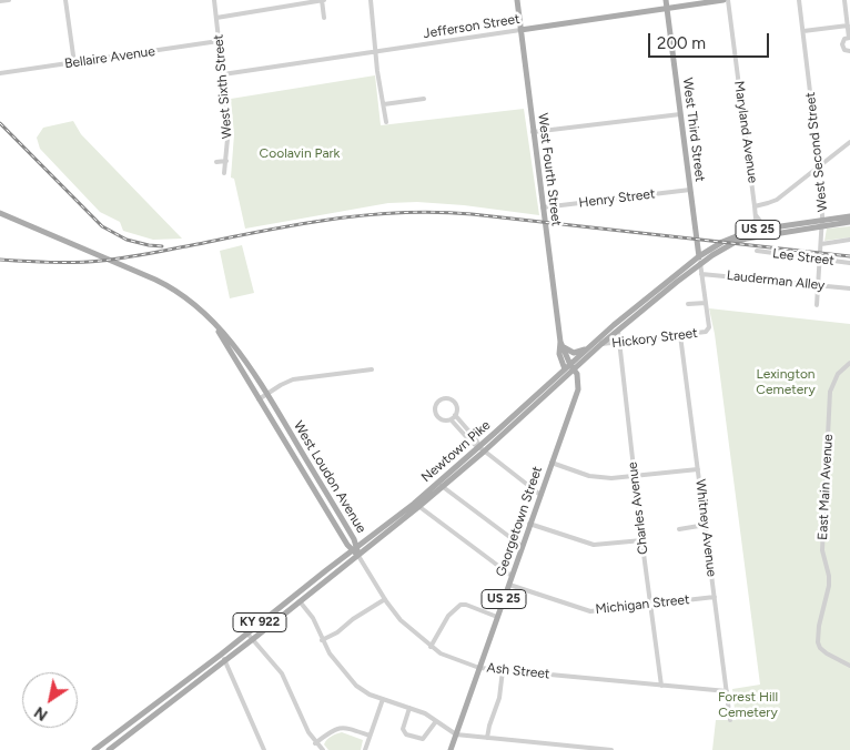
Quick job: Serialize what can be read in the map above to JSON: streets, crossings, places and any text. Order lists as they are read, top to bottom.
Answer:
{
  "streets": {
    "main road": [
      "Jefferson Street",
      "West Third Street",
      "West Fourth Street",
      "US 25",
      "Newtown Pike",
      "West Loudon Avenue",
      "Georgetown Street",
      "KY 922"
    ],
    "street": [
      "Bellaire Avenue",
      "West Sixth Street",
      "Maryland Avenue",
      "West Second Street",
      "Henry Street",
      "Lee Street",
      "Lauderman Alley",
      "Hickory Street",
      "East Main Avenue",
      "Charles Avenue",
      "Whitney Avenue",
      "Michigan Street",
      "Ash Street"
    ]
  },
  "crossings": [
    ["Jefferson Street", "West Sixth Street"],
    ["Jefferson Street", "West Third Street"],
    ["Jefferson Street", "Maryland Avenue"],
    ["Jefferson Street", "West Fourth Street"],
    ["Bellaire Avenue", "West Sixth Street"],
    ["West Third Street", "Henry Street"],
    ["West Third Street", "Newtown Pike"],
    ["Maryland Avenue", "Newtown Pike"],
    ["West Second Street", "Lee Street"],
    ["West Second Street", "Lauderman Alley"],
    ["West Second Street", "Newtown Pike"],
    ["West Fourth Street", "Henry Street"],
    ["West Fourth Street", "Newtown Pike"],
    ["West Fourth Street", "Georgetown Street"],
    ["Hickory Street", "Newtown Pike"],
    ["Hickory Street", "Charles Avenue"],
    ["Hickory Street", "Whitney Avenue"],
    ["Newtown Pike", "West Loudon Avenue"],
    ["Newtown Pike", "Charles Avenue"],
    ["Newtown Pike", "Georgetown Street"],
    ["Newtown Pike", "Ash Street"],
    ["West Loudon Avenue", "Ash Street"],
    ["Charles Avenue", "Michigan Street"],
    ["Charles Avenue", "Ash Street"],
    ["Georgetown Street", "Michigan Street"],
    ["Georgetown Street", "Ash Street"],
    ["Whitney Avenue", "Michigan Street"],
    ["Whitney Avenue", "Ash Street"]
  ],
  "parks": ["Coolavin Park", "Lexington Cemetery", "Forest Hill Cemetery"],
  "scale_bar": "200 m",
  "north": "bottom left"
}
